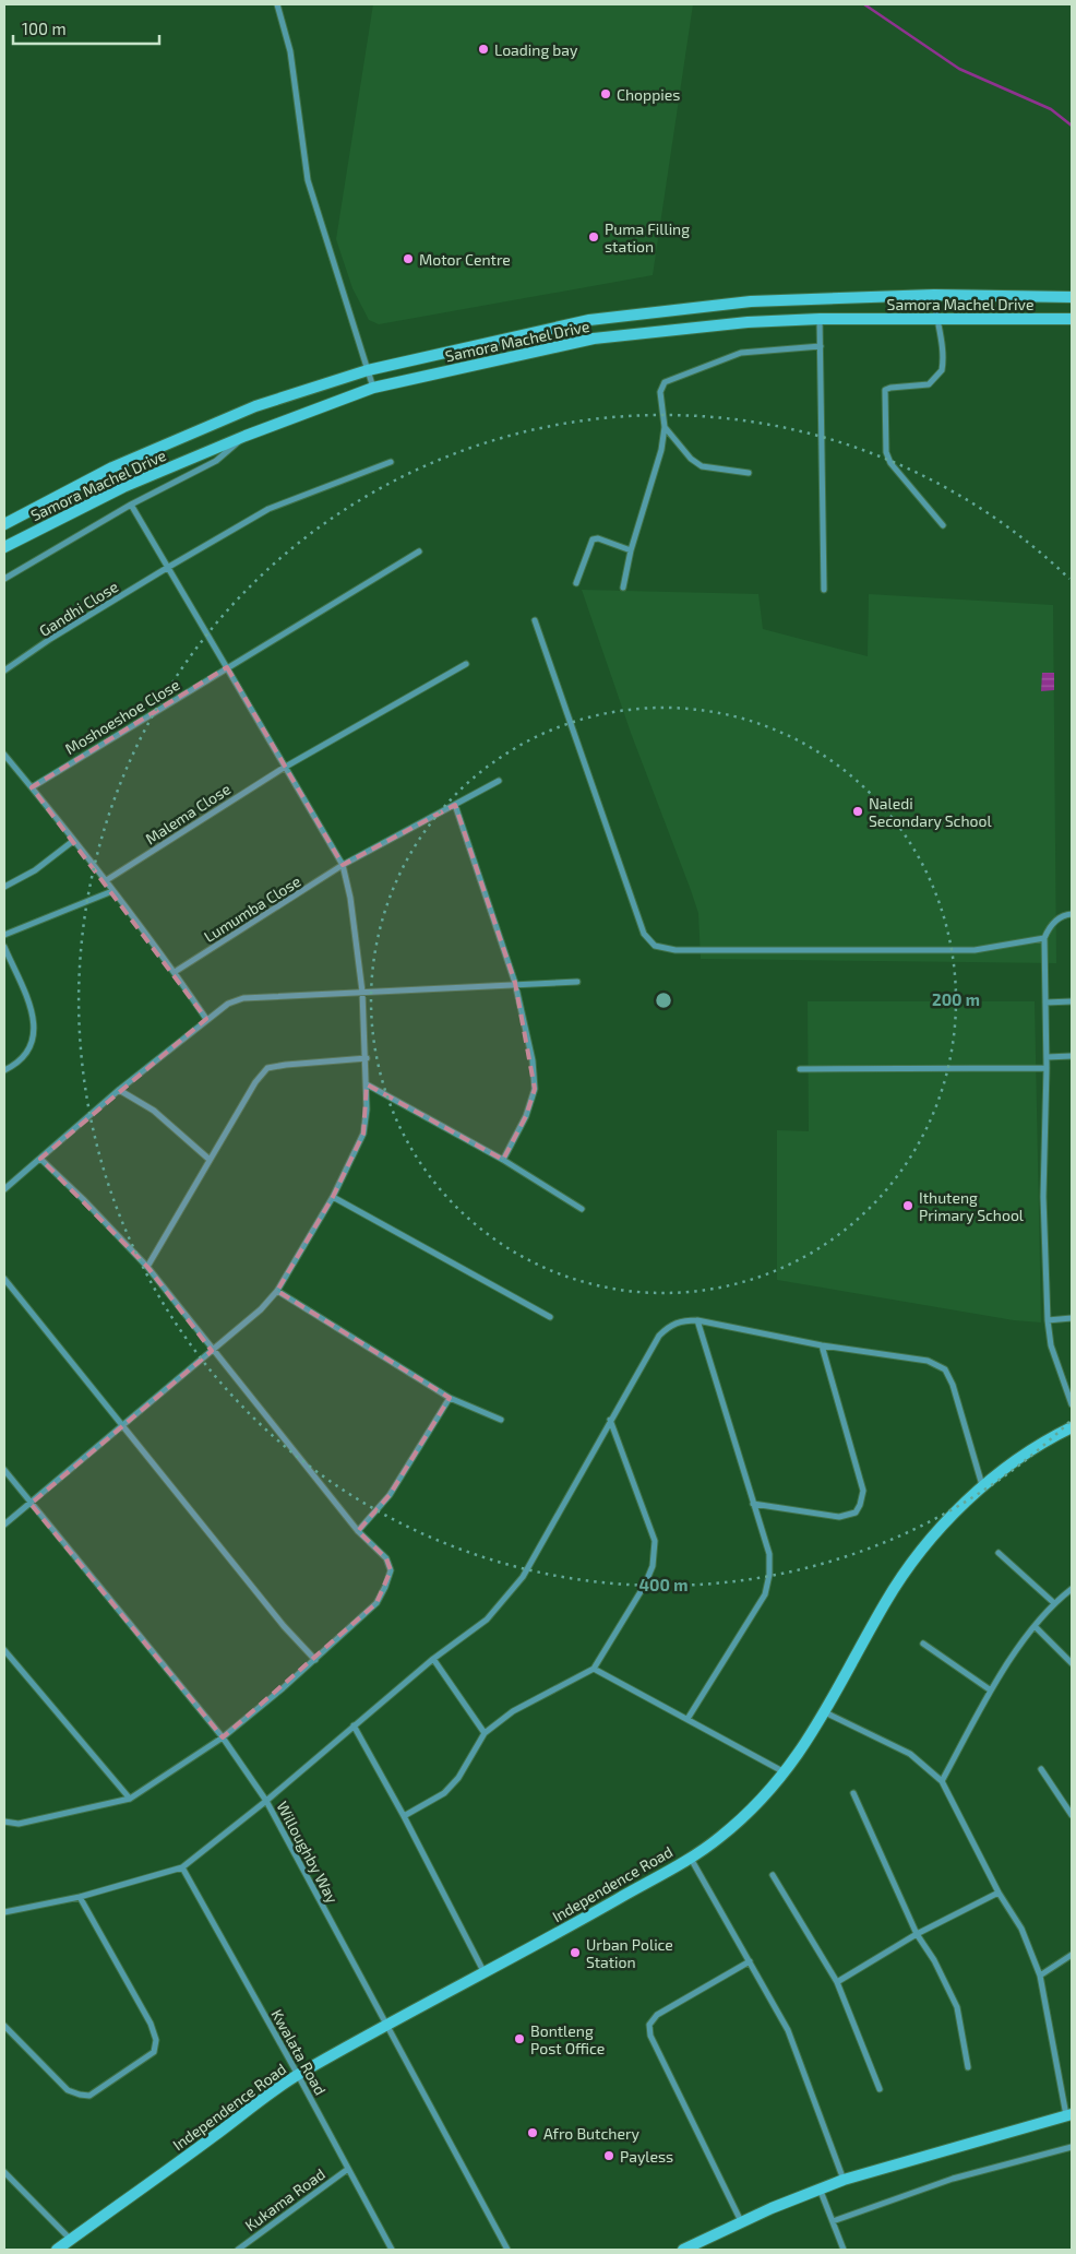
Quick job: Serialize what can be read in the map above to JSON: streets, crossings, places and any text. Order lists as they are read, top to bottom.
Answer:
{
  "streets": {
    "main road": ["Samora Machel Drive", "Independence Road"],
    "street": [
      "Gandhi Close",
      "Moshoeshoe Close",
      "Malema Close",
      "Lumumba Close",
      "Willoughby Way",
      "Kwalata Road",
      "Kukama Road"
    ]
  },
  "crossings": [
    ["Willoughby Way", "Independence Road"],
    ["Independence Road", "Kwalata Road"],
    ["Kwalata Road", "Kukama Road"]
  ],
  "places": [
    "Loading bay",
    "Choppies",
    "Puma Filling station",
    "Motor Centre",
    "Naledi Secondary School",
    "Ithuteng Primary School",
    "Urban Police Station",
    "Bontleng Post Office",
    "Afro Butchery",
    "Payless"
  ],
  "scale_bar": "100 m",
  "rings": ["200 m", "400 m"]
}
